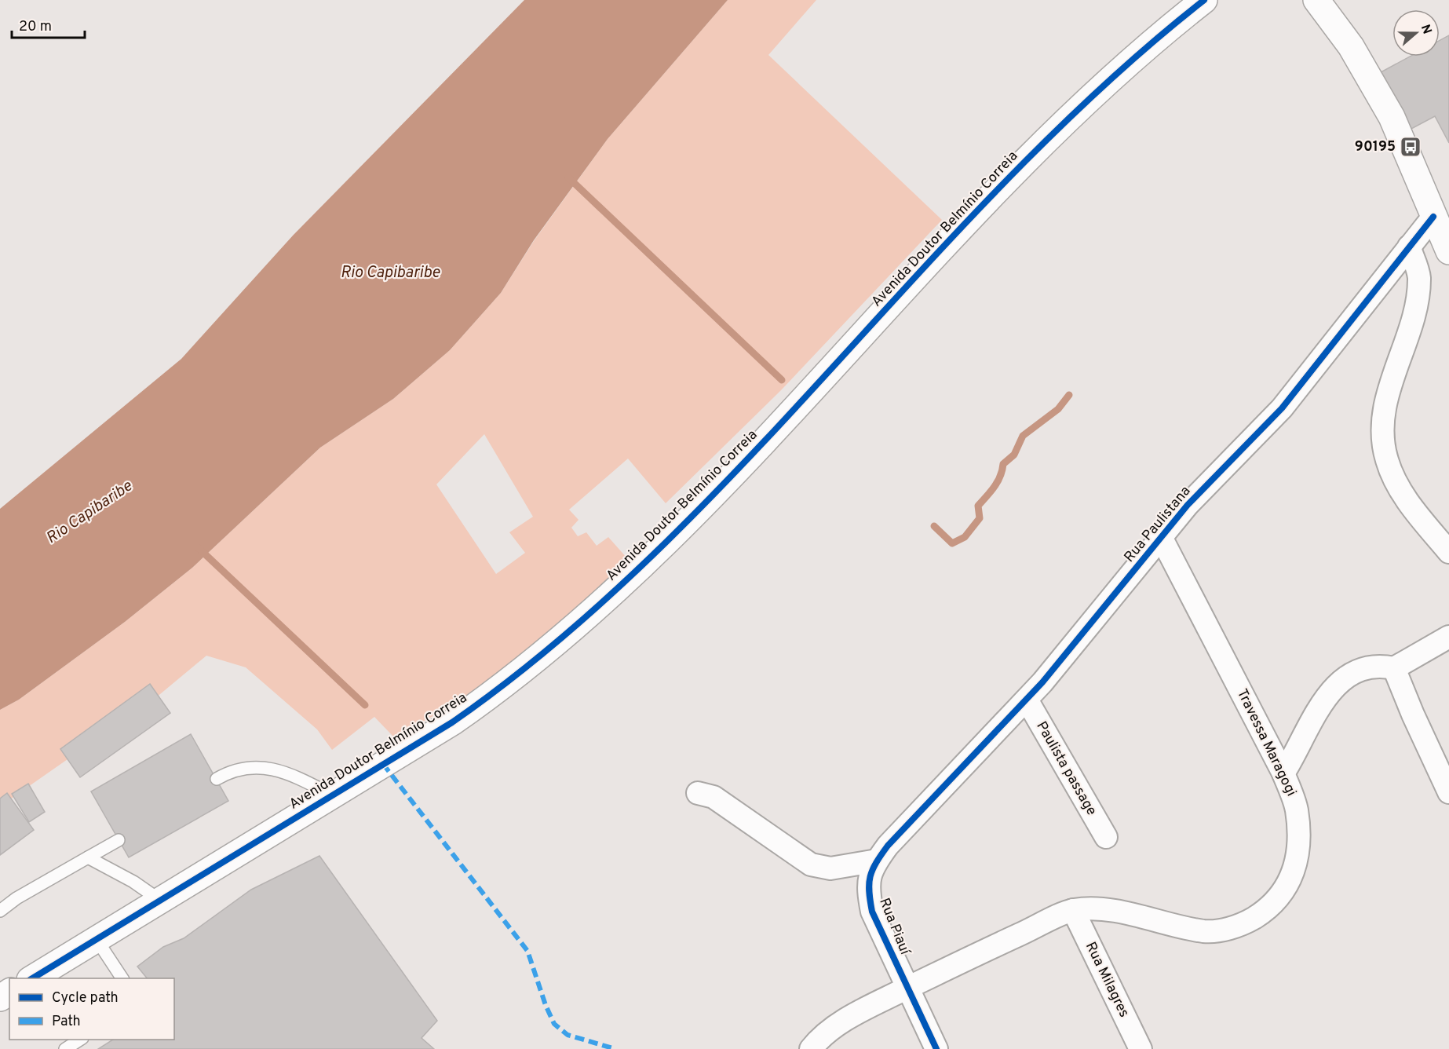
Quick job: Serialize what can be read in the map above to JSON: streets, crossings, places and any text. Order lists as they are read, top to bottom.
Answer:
{
  "streets": {
    "main road": ["Avenida Doutor Belmínio Correia"],
    "street": [
      "Rua Paulistana",
      "Travessa Maragogi",
      "Paulista passage",
      "Rua Piauí",
      "Rua Milagres"
    ]
  },
  "crossings": [
    ["Rua Paulistana", "Travessa Maragogi"],
    ["Rua Paulistana", "Paulista passage"],
    ["Rua Paulistana", "Rua Piauí"],
    ["Travessa Maragogi", "Rua Piauí"],
    ["Travessa Maragogi", "Rua Milagres"]
  ],
  "water": ["Rio Capibaribe"],
  "places": {
    "bus stop": ["90195"]
  },
  "legend": ["Cycle path", "Path"],
  "scale_bar": "20 m",
  "north": "right"
}
